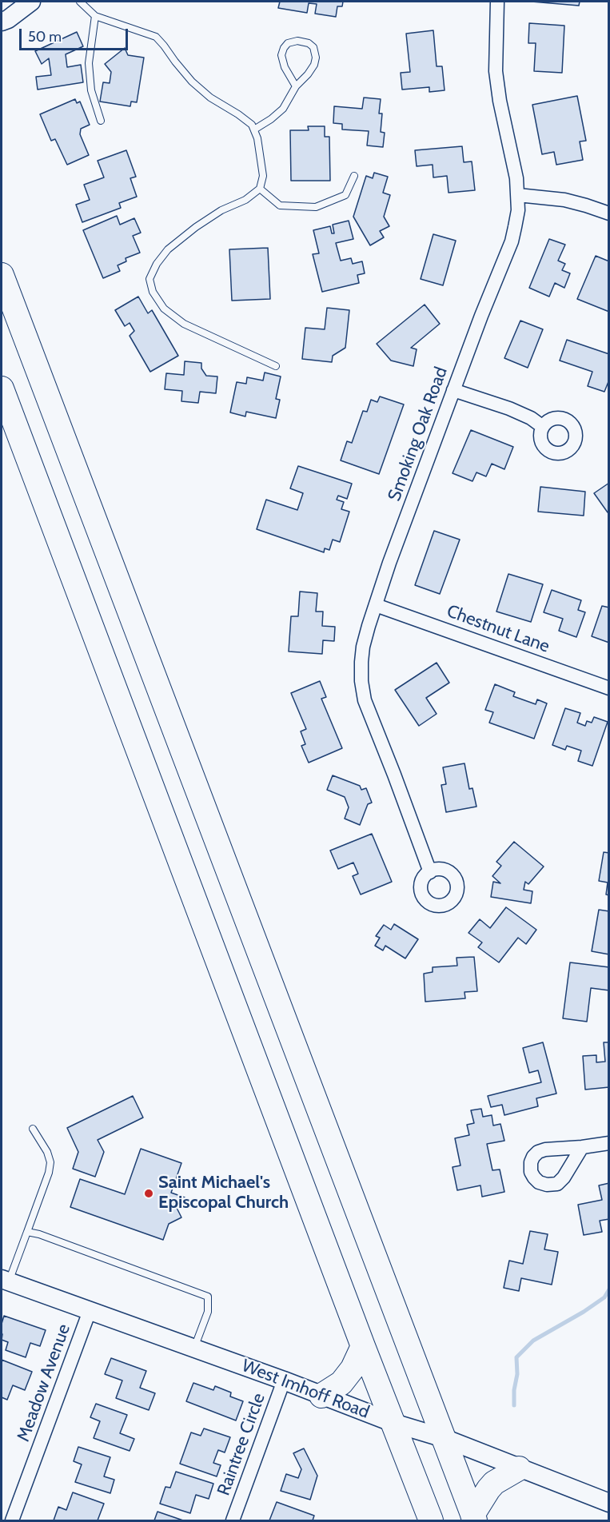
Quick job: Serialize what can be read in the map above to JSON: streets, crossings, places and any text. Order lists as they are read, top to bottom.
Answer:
{
  "streets": {
    "street": [
      "Smoking Oak Road",
      "Chestnut Lane",
      "Meadow Avenue",
      "West Imhoff Road",
      "Raintree Circle"
    ]
  },
  "crossings": [
    ["Smoking Oak Road", "Chestnut Lane"],
    ["Meadow Avenue", "West Imhoff Road"],
    ["West Imhoff Road", "Raintree Circle"]
  ],
  "places": ["Saint Michael's Episcopal Church"],
  "scale_bar": "50 m"
}
